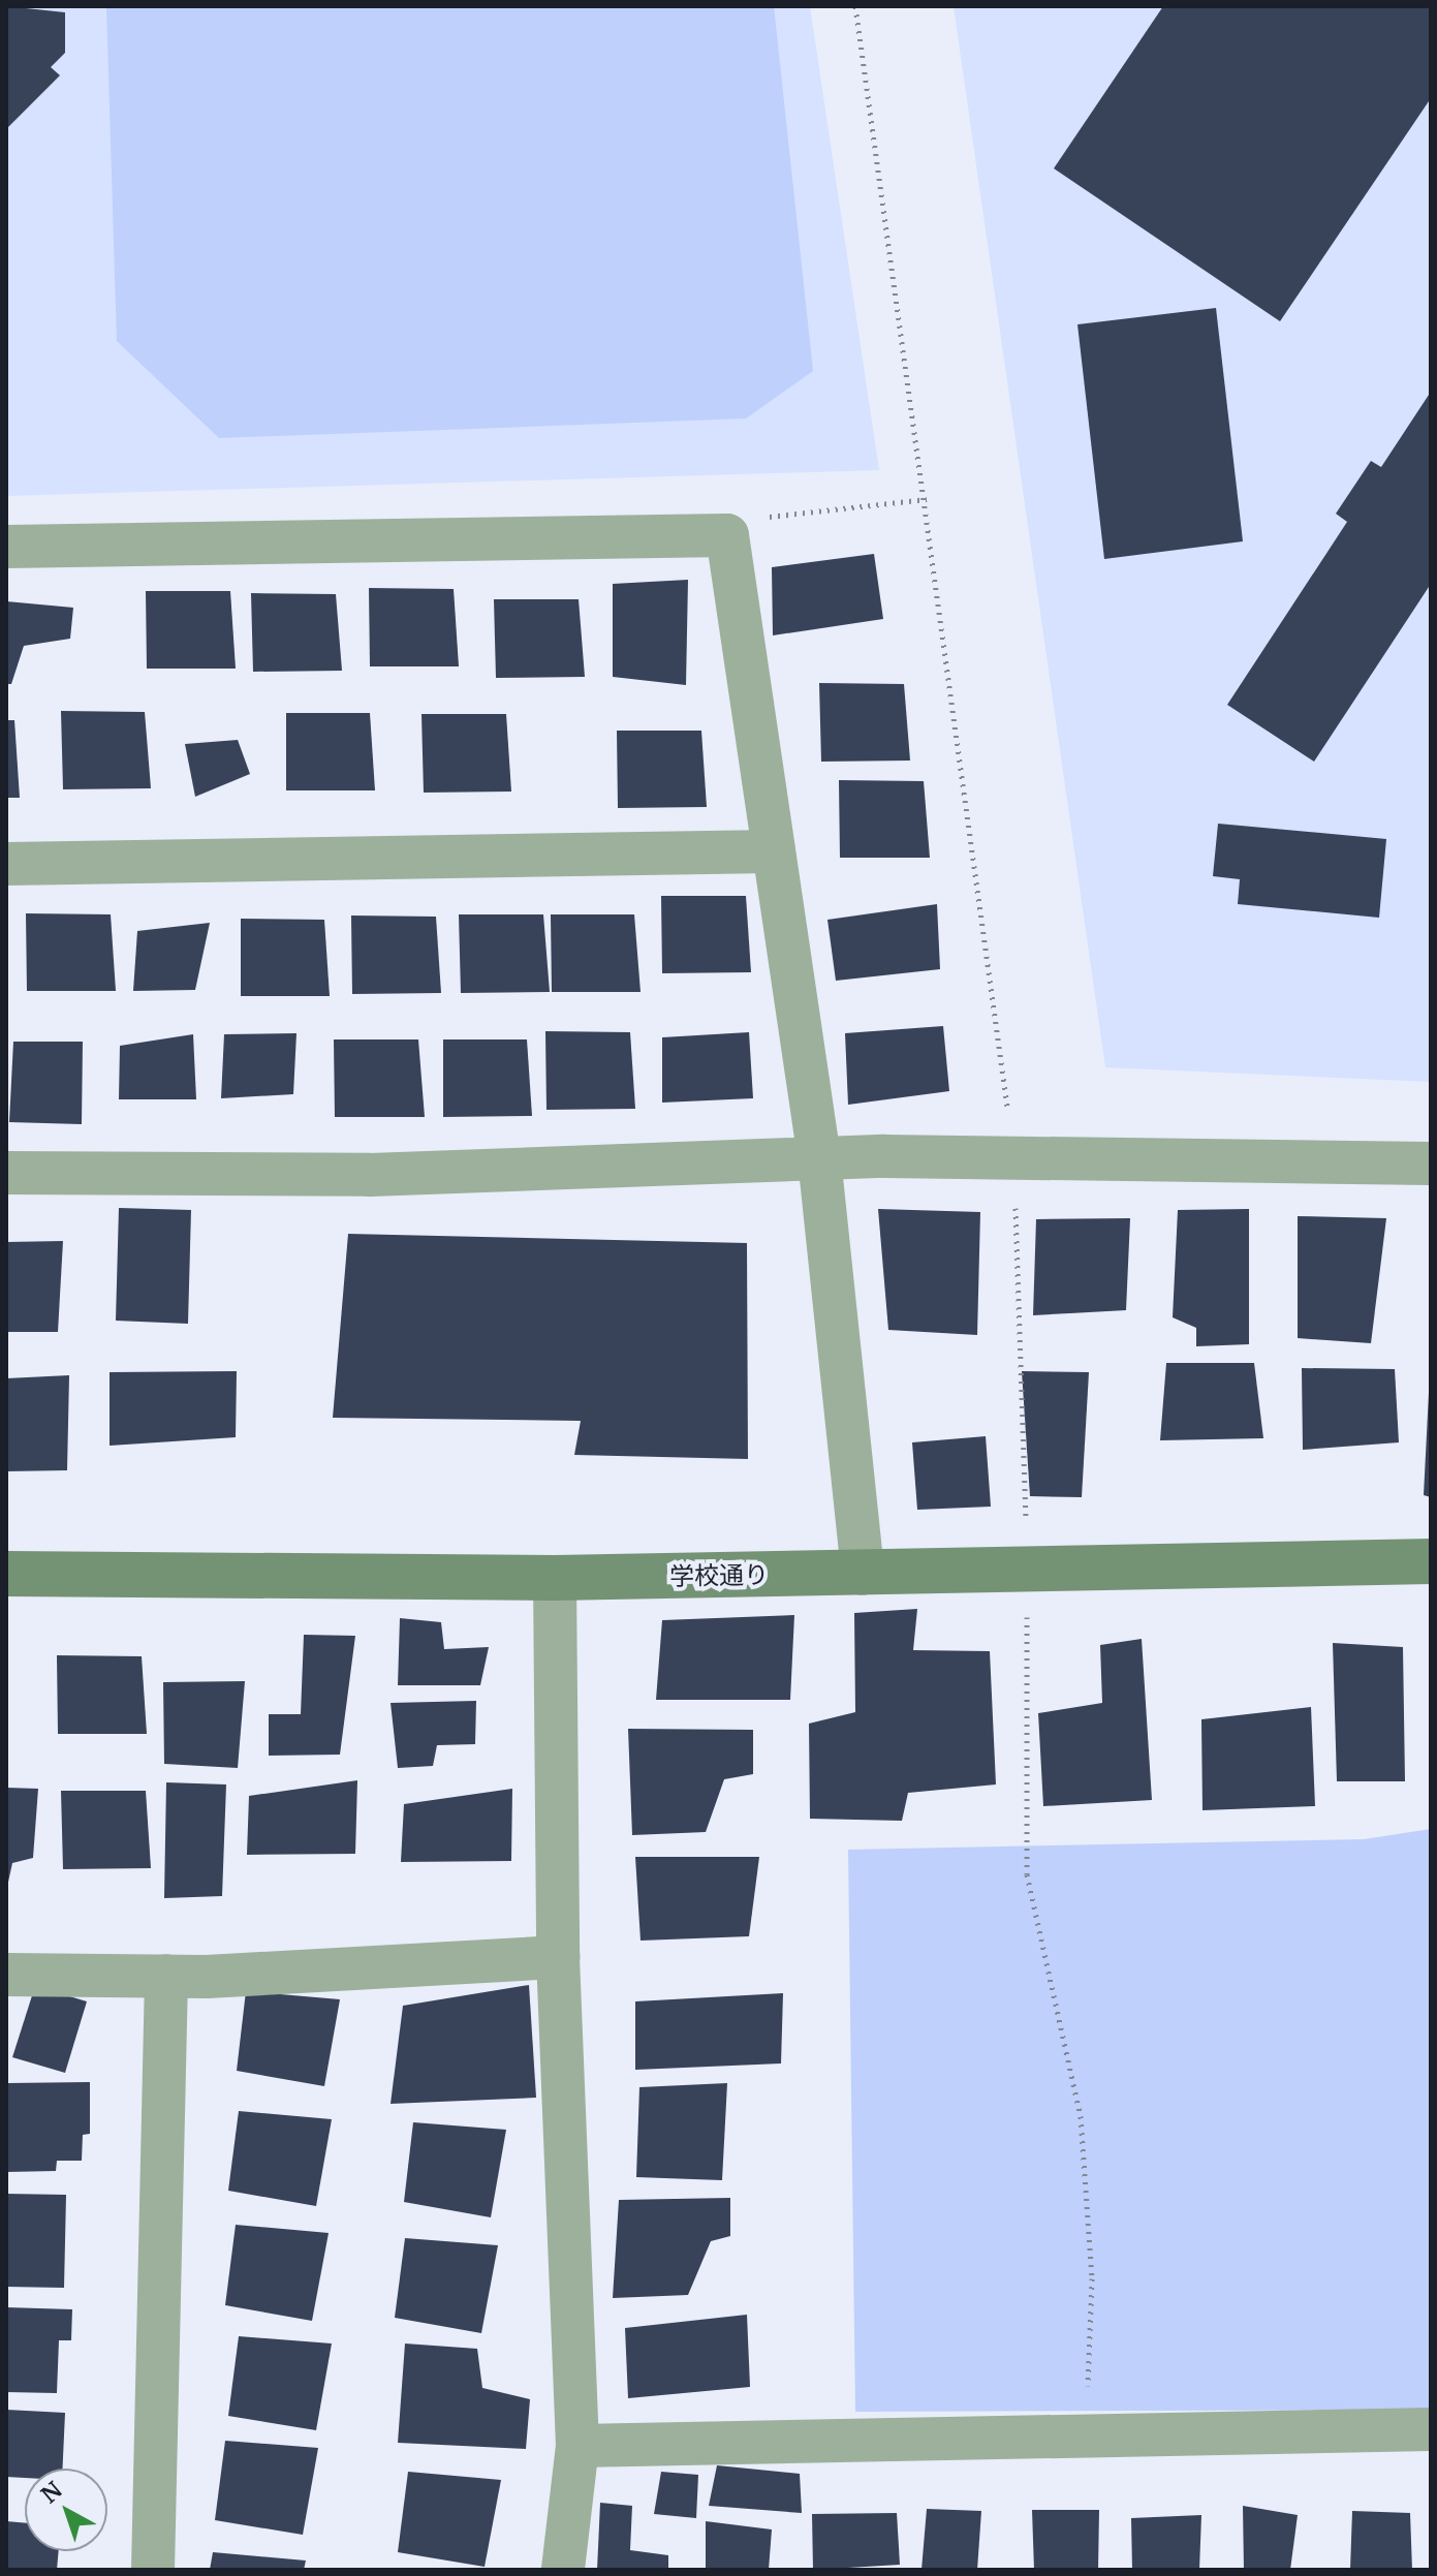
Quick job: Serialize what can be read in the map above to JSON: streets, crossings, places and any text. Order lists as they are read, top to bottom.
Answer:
{
  "streets": {
    "street": ["学校通り"]
  },
  "north": "top left"
}
